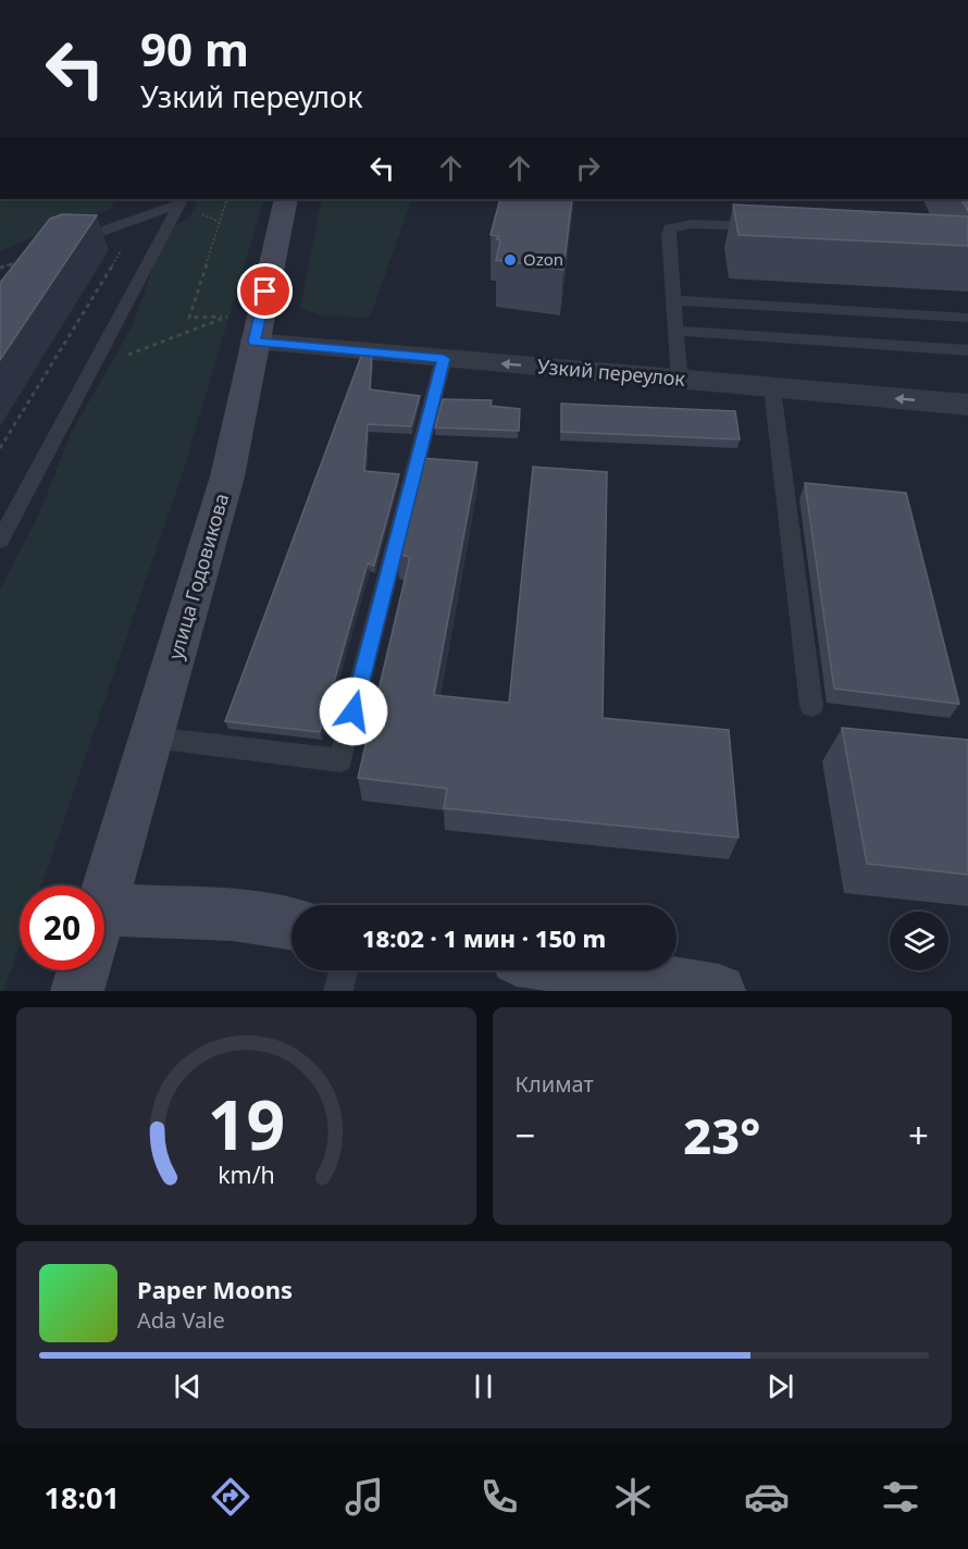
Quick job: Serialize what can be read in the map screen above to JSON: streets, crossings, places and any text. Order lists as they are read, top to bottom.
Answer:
{
  "streets": {
    "street": ["Узкий переулок", "улица Годовикова"]
  },
  "crossings": [
    ["Узкий переулок", "улица Годовикова"]
  ],
  "one_way": ["Узкий переулок"],
  "places": ["Ozon"],
  "page": {
    "turn": ["90 m", "Узкий переулок"],
    "limit": "20",
    "trip": "18:02 · 1 мин · 150 m",
    "tile": "Климат",
    "heat": ["−", "23°", "+"],
    "song": ["Paper Moons", "Ada Vale"],
    "tabs": "18:01",
    "gauge": ["19", "km/h"]
  }
}
